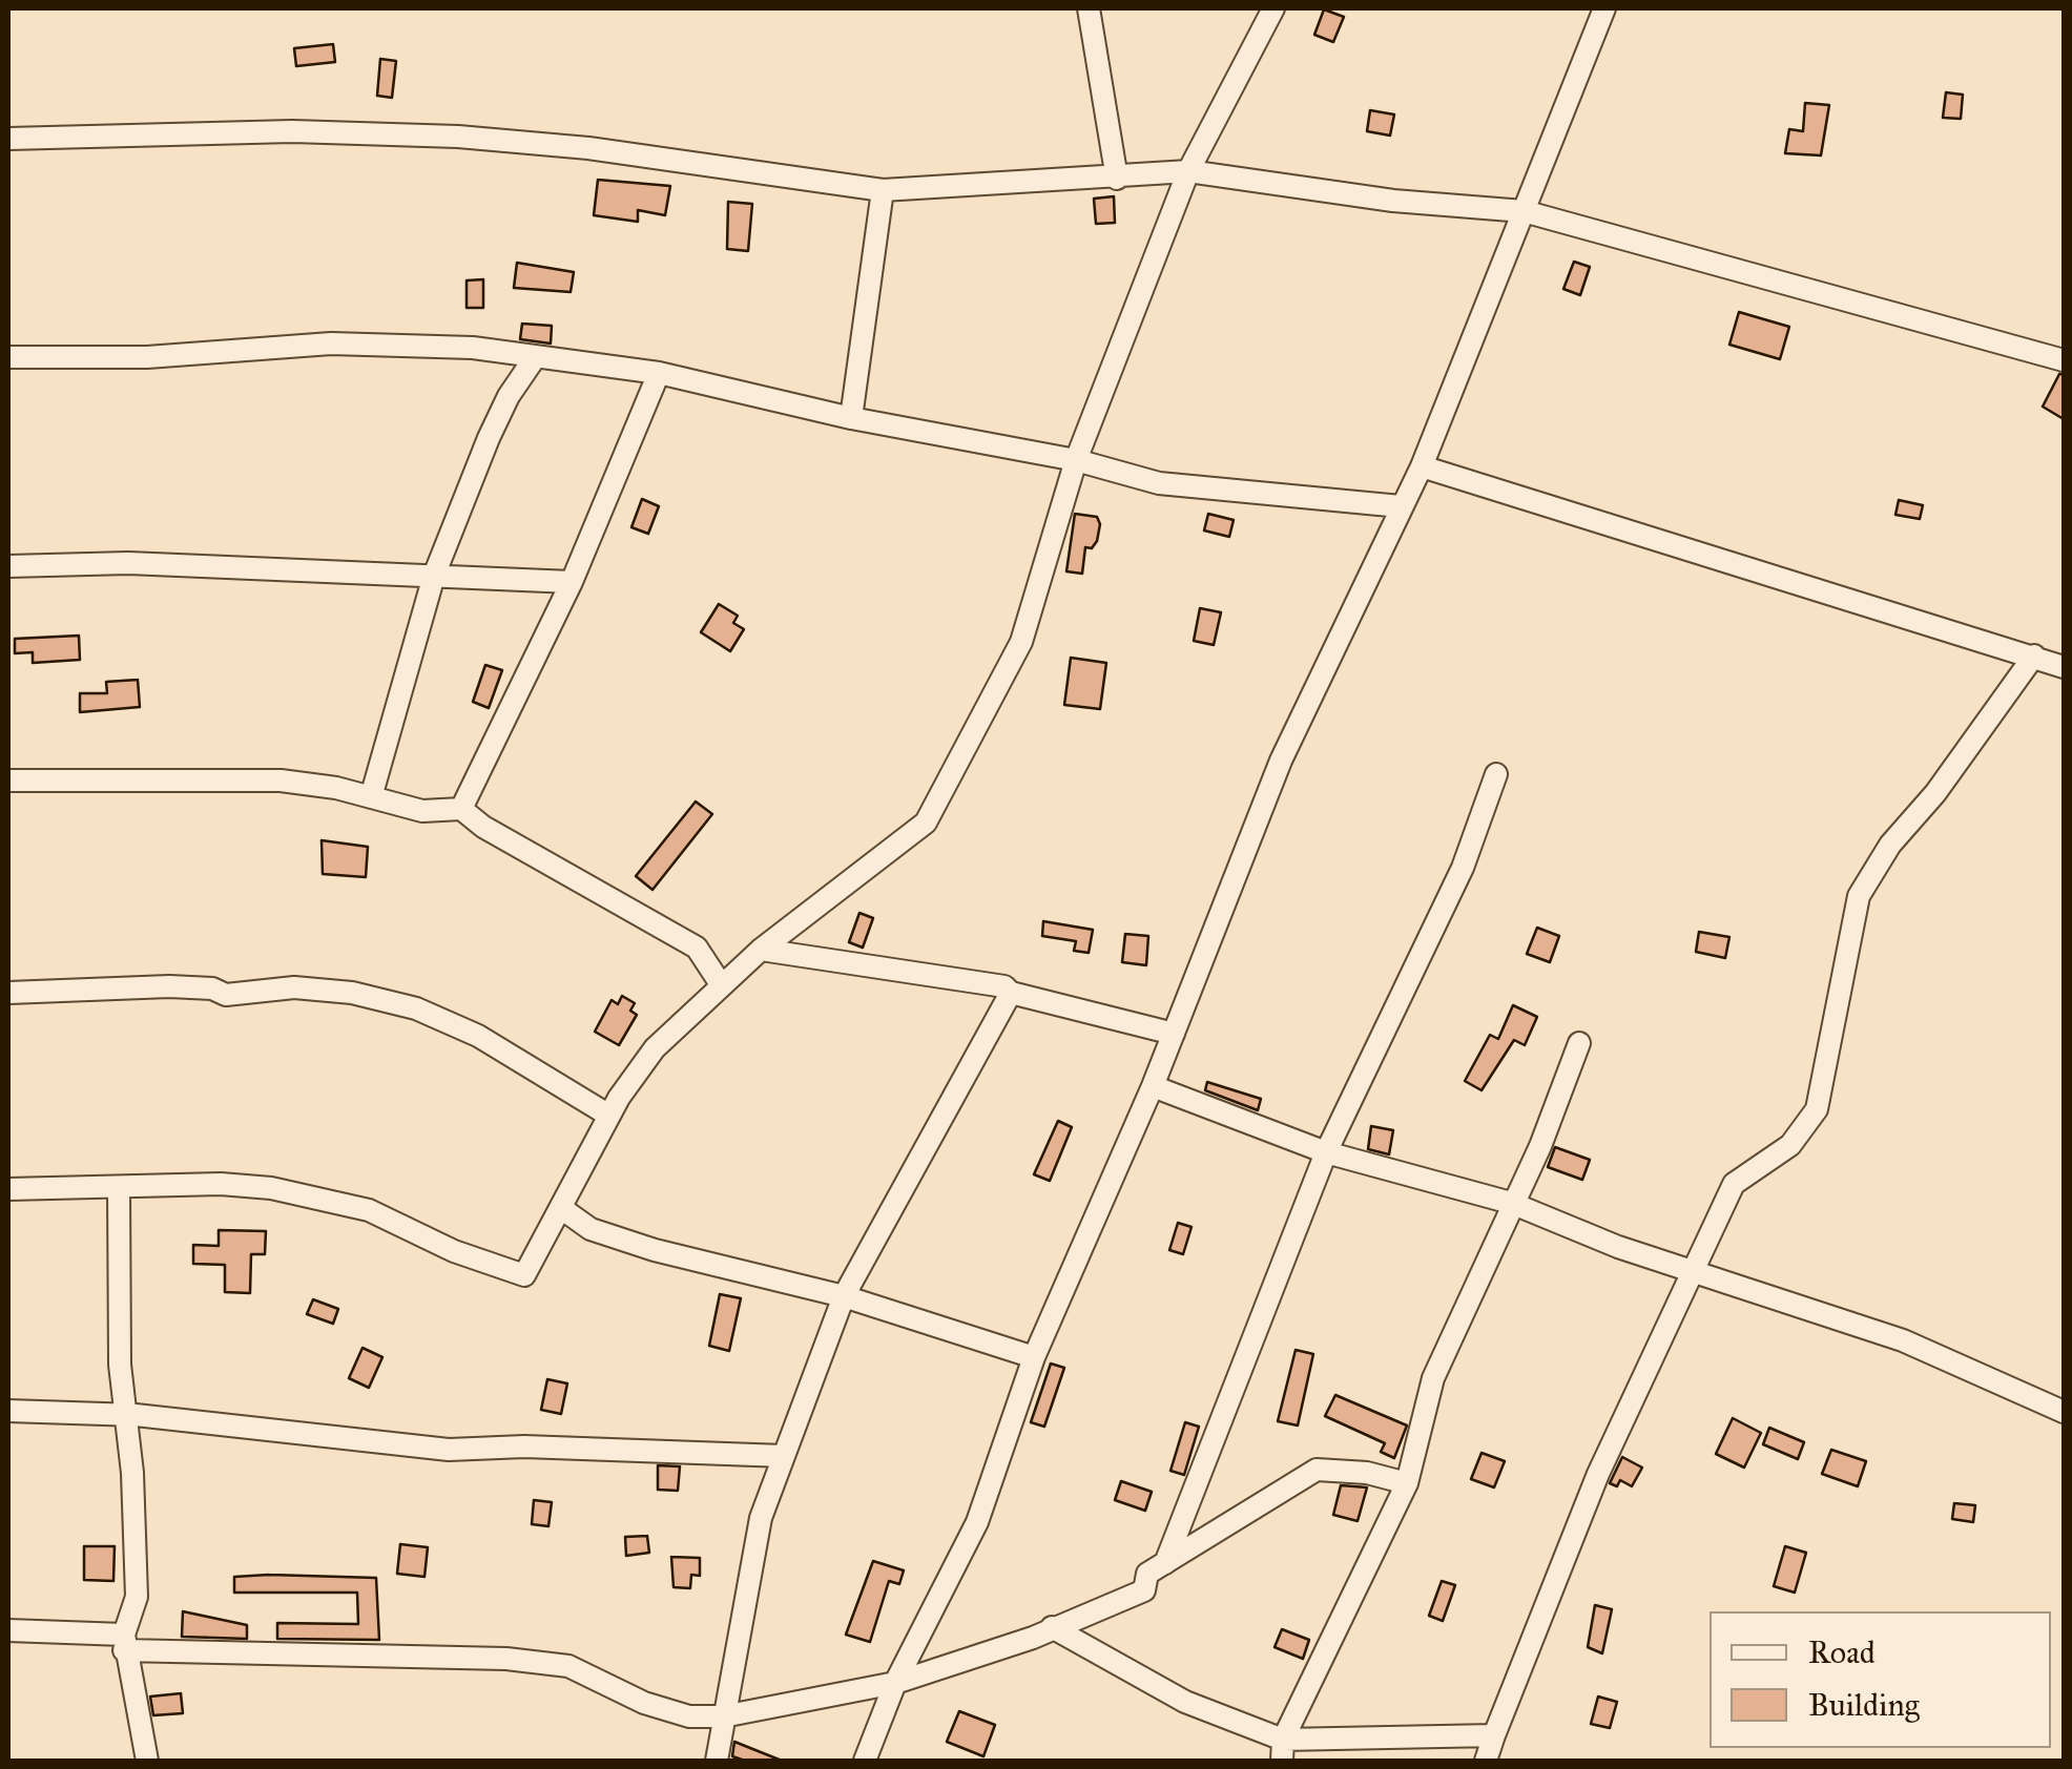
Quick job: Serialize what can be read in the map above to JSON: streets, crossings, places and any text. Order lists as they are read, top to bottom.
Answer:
{
  "legend": ["Road", "Building"]
}
